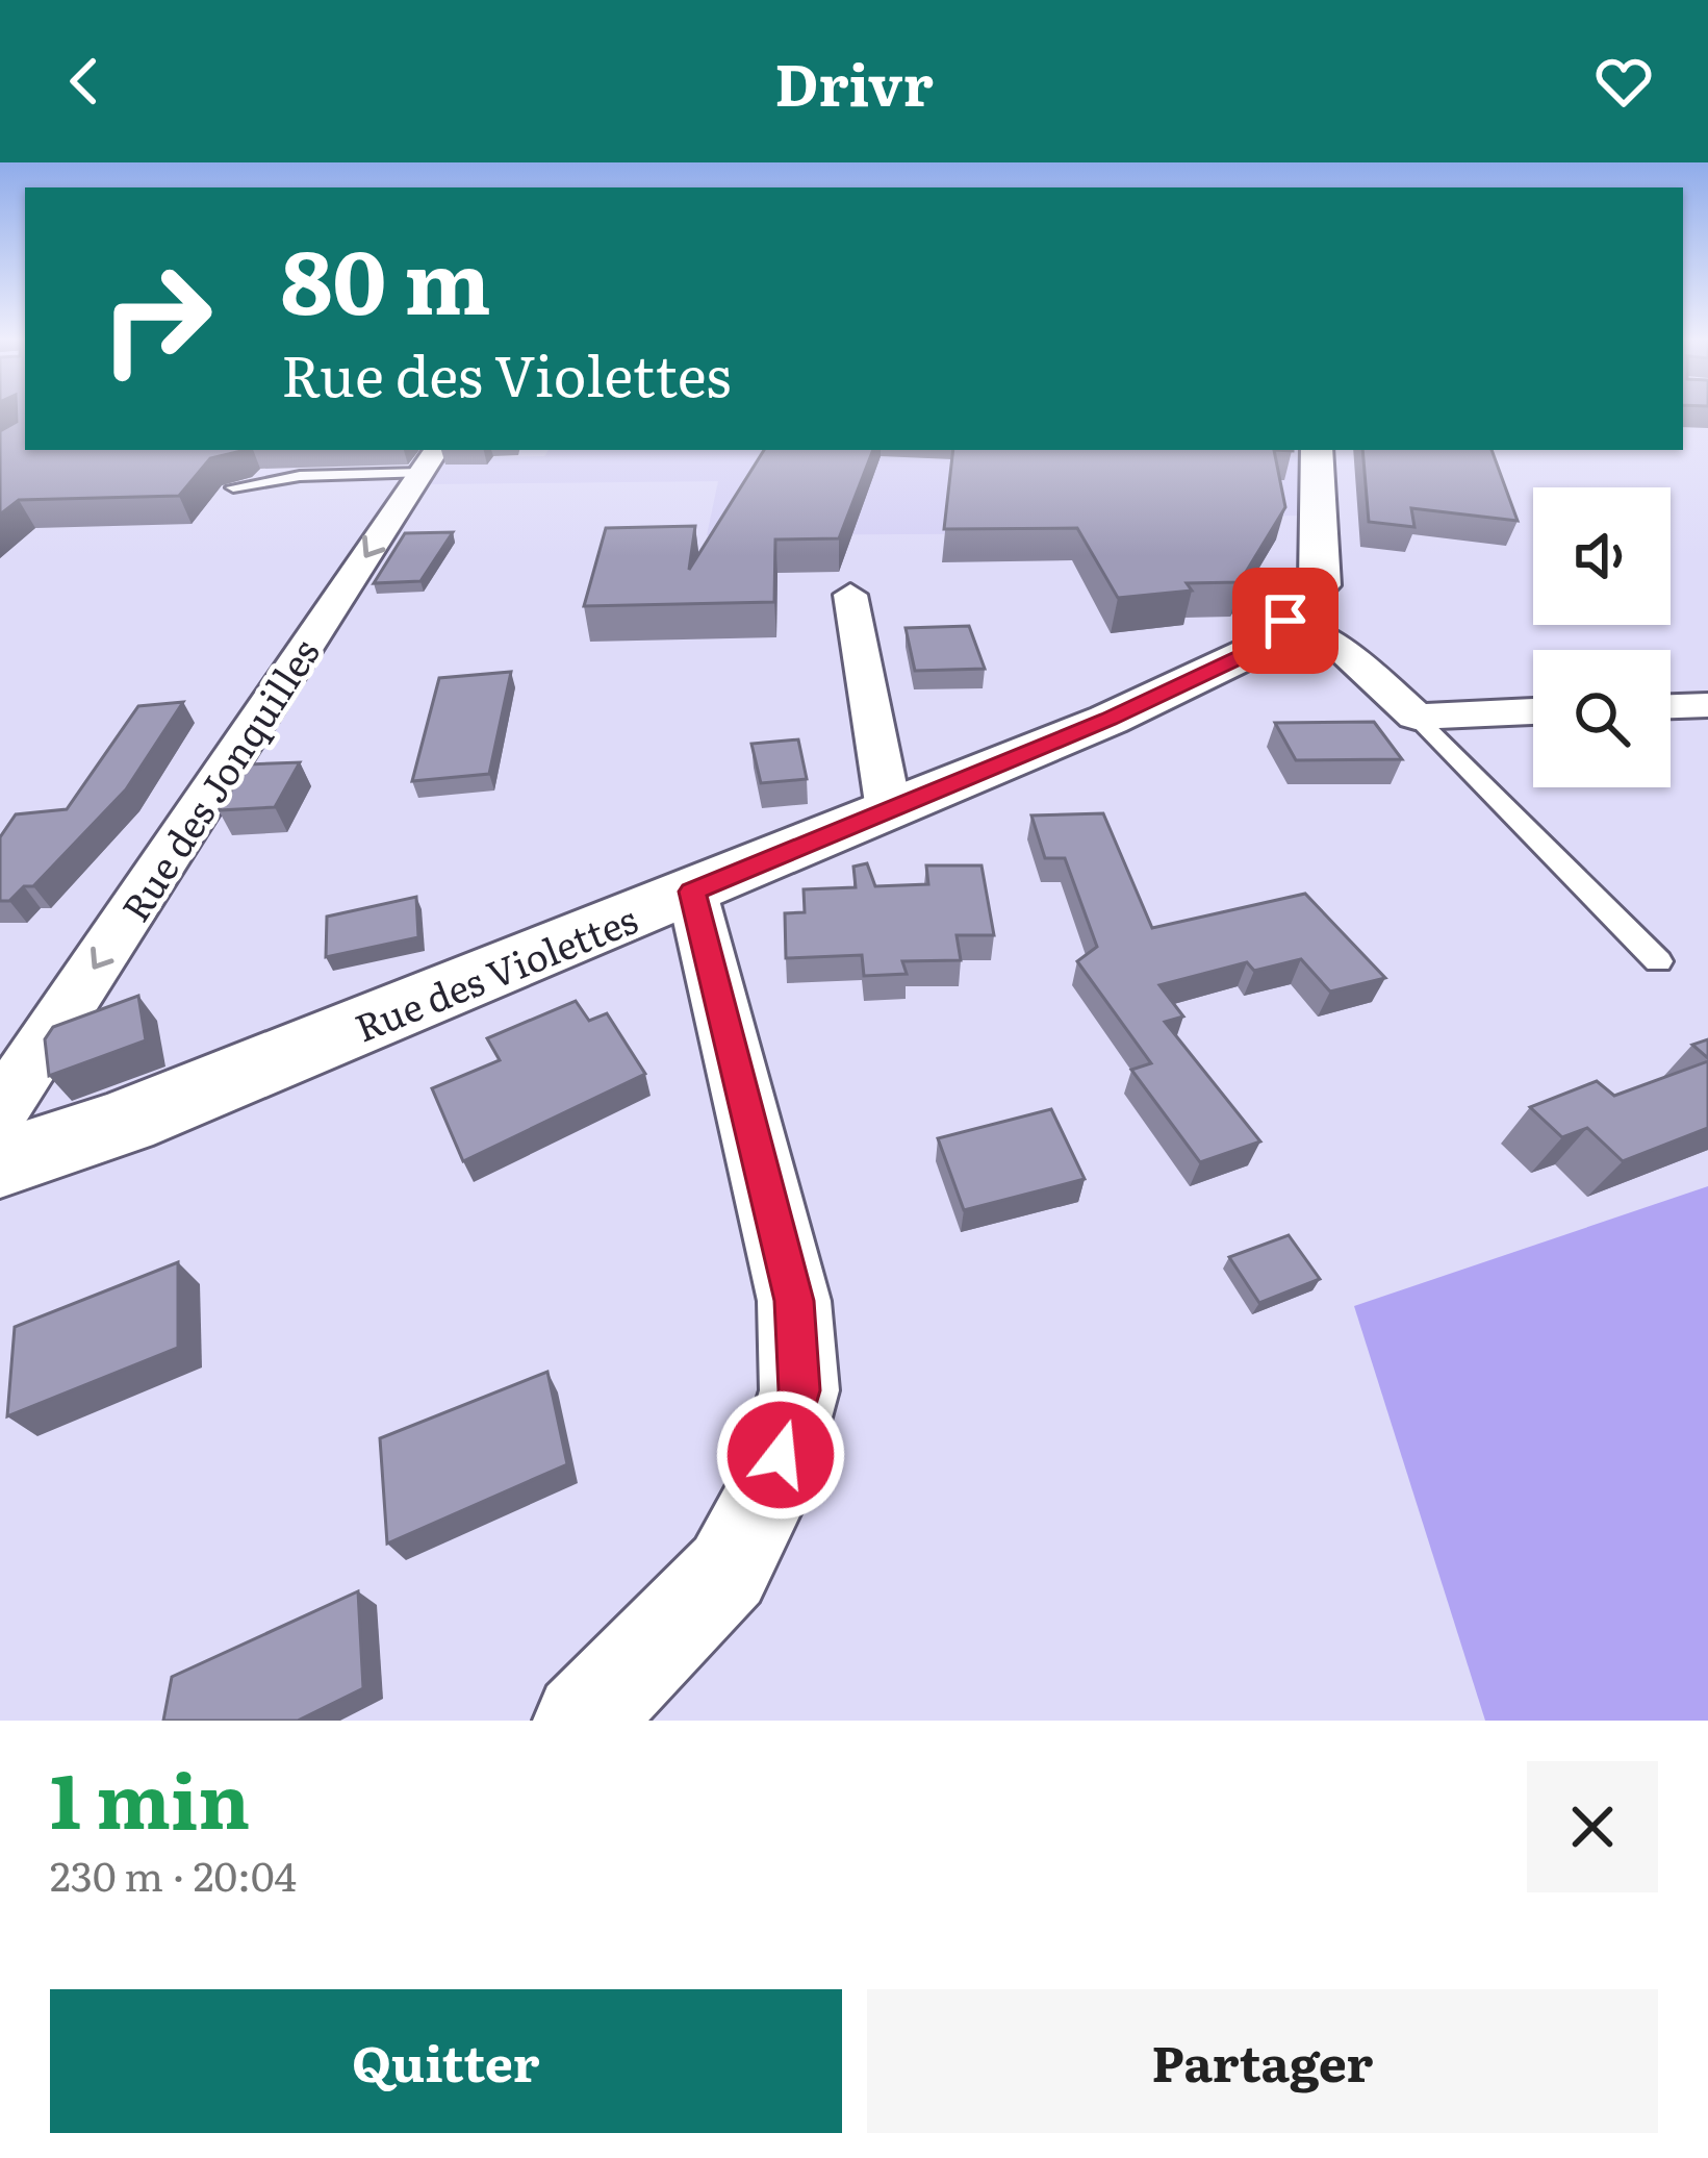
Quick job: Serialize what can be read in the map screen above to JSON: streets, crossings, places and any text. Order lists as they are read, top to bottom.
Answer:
{
  "streets": {
    "street": ["Rue des Jonquilles", "Rue des Violettes"]
  },
  "one_way": ["Rue des Jonquilles"],
  "page": {
    "header": "Drivr",
    "turn": ["80 m", "Rue des Violettes"],
    "heading": ["1 min", "230 m · 20:04"],
    "buttons": ["Quitter", "Partager"]
  }
}
